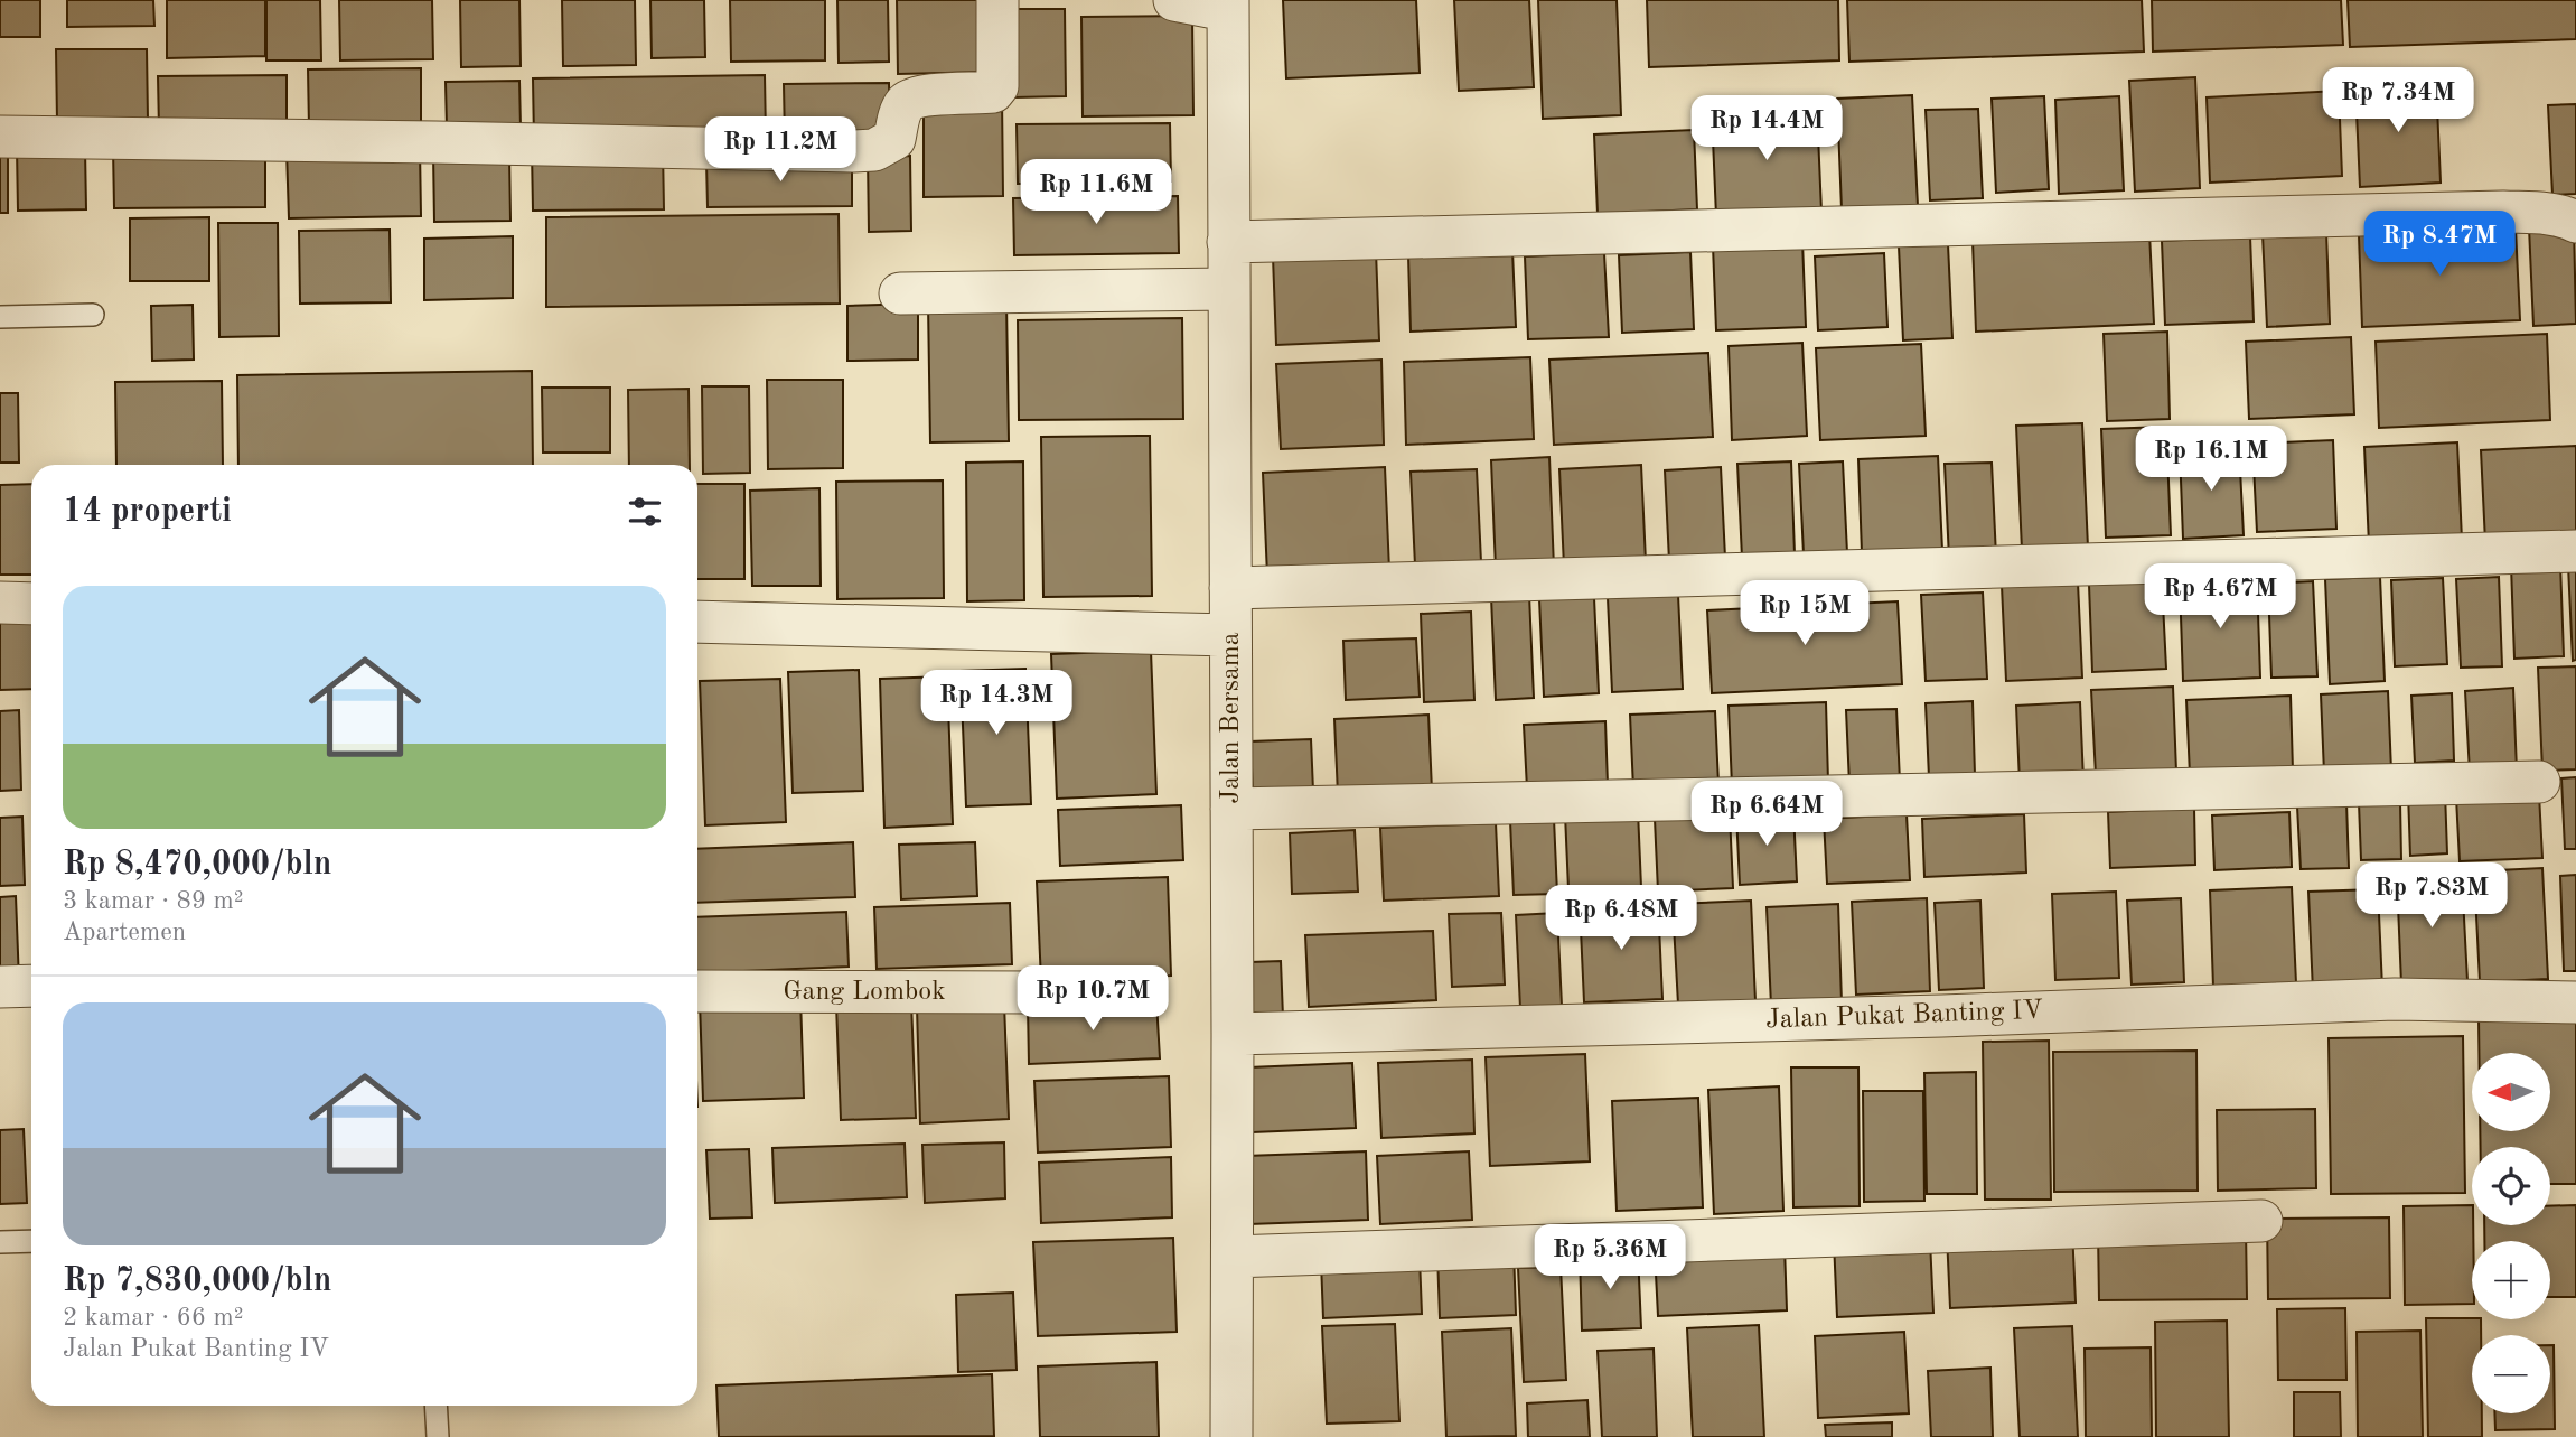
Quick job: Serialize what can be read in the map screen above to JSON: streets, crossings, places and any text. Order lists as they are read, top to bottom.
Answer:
{
  "streets": {
    "street": ["Jalan Bersama", "Gang Lombok", "Jalan Pukat Banting IV"]
  },
  "crossings": [
    ["Jalan Bersama", "Jalan Pukat Banting IV"]
  ],
  "north": "left",
  "page": {
    "price": [
      "Rp 7.34M",
      "Rp 14.4M",
      "Rp 11.2M",
      "Rp 11.6M",
      "Rp 8.47M",
      "Rp 16.1M",
      "Rp 4.67M",
      "Rp 15M",
      "Rp 14.3M",
      "Rp 6.64M",
      "Rp 7.83M",
      "Rp 6.48M",
      "Rp 10.7M",
      "Rp 5.36M"
    ],
    "heading": "14 properti",
    "list": [
      {
        "name": "Rp 8,470,000/bln",
        "note": "3 kamar · 89 m² · Apartemen"
      },
      {
        "name": "Rp 7,830,000/bln",
        "note": "2 kamar · 66 m² · Jalan Pukat Banting IV"
      }
    ],
    "map_buttons": ["+", "−"]
  }
}
